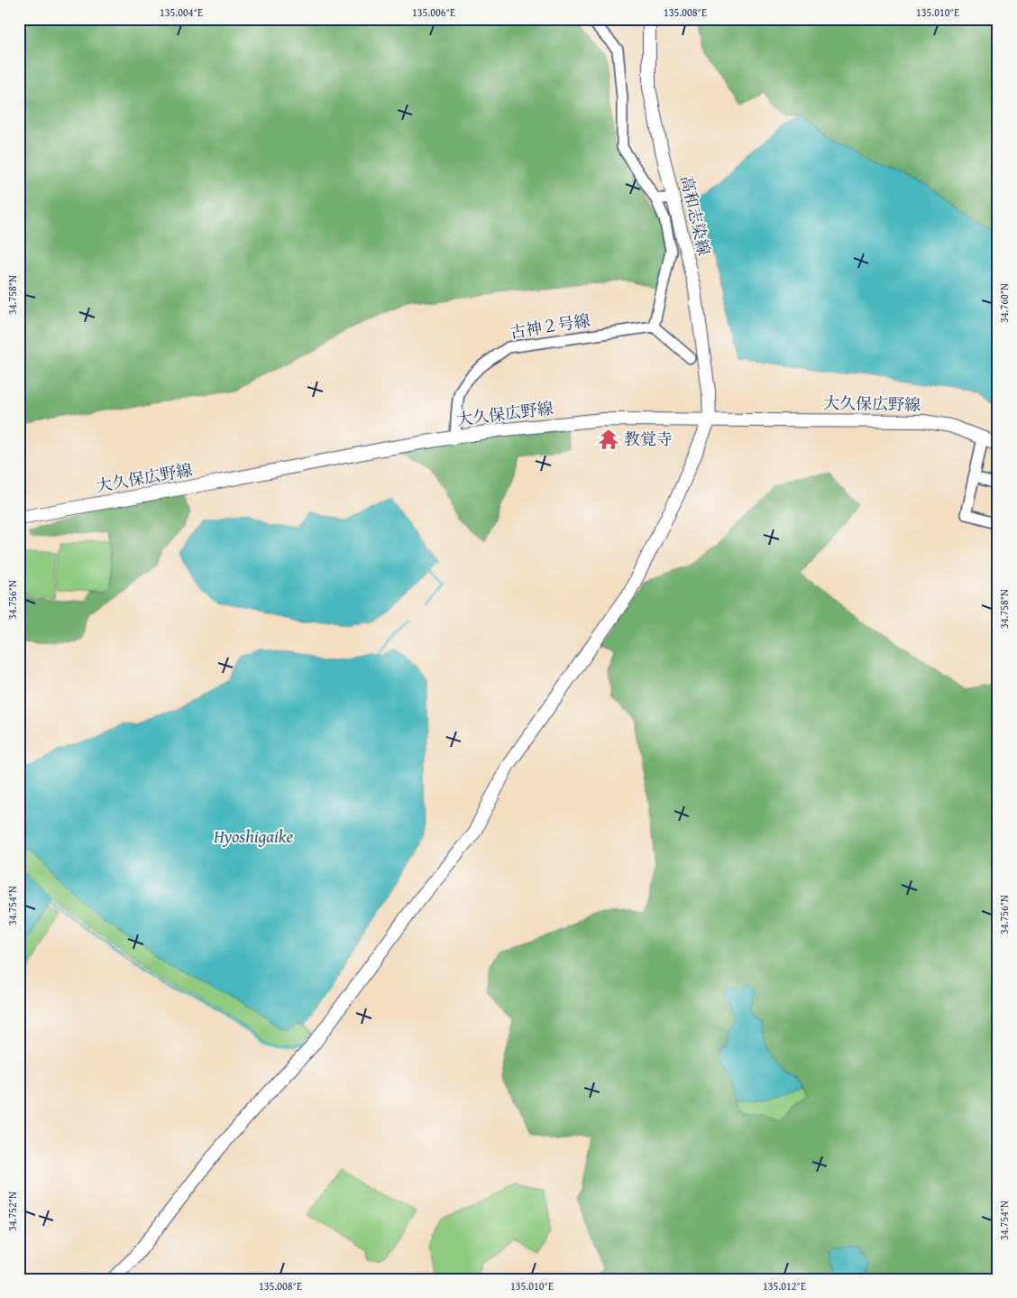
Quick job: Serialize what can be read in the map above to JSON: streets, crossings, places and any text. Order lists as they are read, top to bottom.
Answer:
{
  "streets": {
    "street": ["高和志染線", "古神２号線", "大久保広野線"]
  },
  "crossings": [
    ["高和志染線", "大久保広野線"],
    ["古神２号線", "大久保広野線"]
  ],
  "water": ["Hyoshigaike"],
  "places": {
    "temple": ["教覚寺"]
  },
  "coordinates": [
    "135.004°E",
    "135.006°E",
    "135.008°E",
    "135.010°E",
    "34.758°N",
    "34.760°N",
    "34.756°N",
    "34.754°N",
    "34.752°N",
    "135.012°E"
  ]
}
